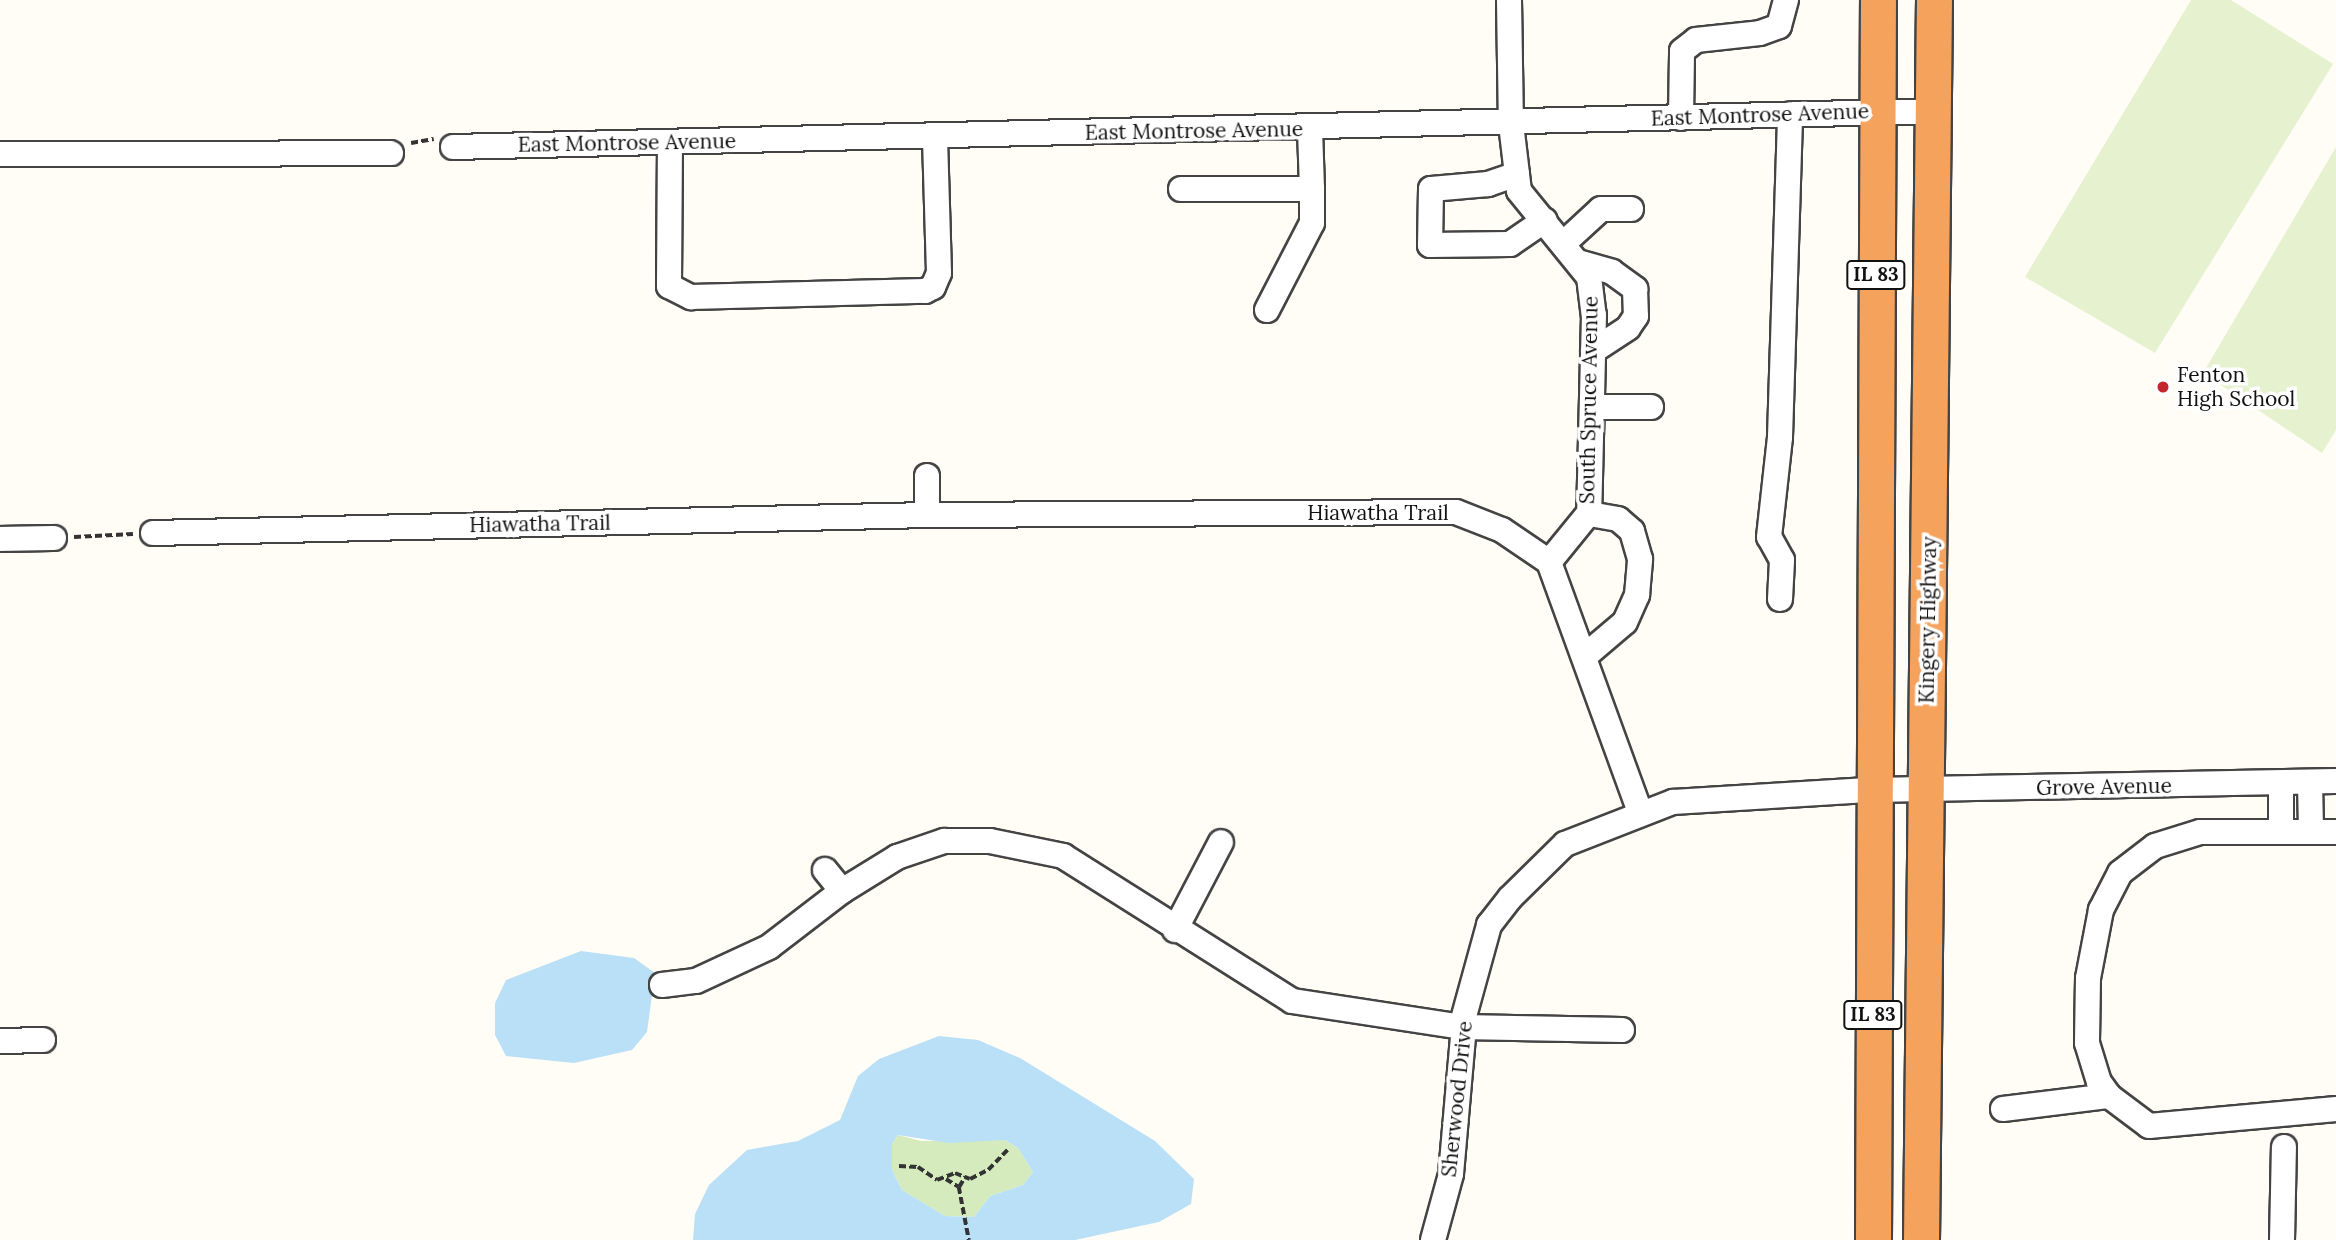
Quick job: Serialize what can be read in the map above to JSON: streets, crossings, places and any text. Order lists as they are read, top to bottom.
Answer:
{
  "streets": {
    "highway": ["IL 83", "Kingery Highway"],
    "street": [
      "East Montrose Avenue",
      "South Spruce Avenue",
      "Hiawatha Trail",
      "Grove Avenue",
      "Sherwood Drive"
    ]
  },
  "crossings": [
    ["East Montrose Avenue", "IL 83"],
    ["East Montrose Avenue", "South Spruce Avenue"],
    ["East Montrose Avenue", "Kingery Highway"],
    ["IL 83", "Grove Avenue"],
    ["IL 83", "Sherwood Drive"],
    ["South Spruce Avenue", "Hiawatha Trail"],
    ["Kingery Highway", "Grove Avenue"],
    ["Grove Avenue", "Sherwood Drive"]
  ],
  "places": ["Fenton High School"]
}
